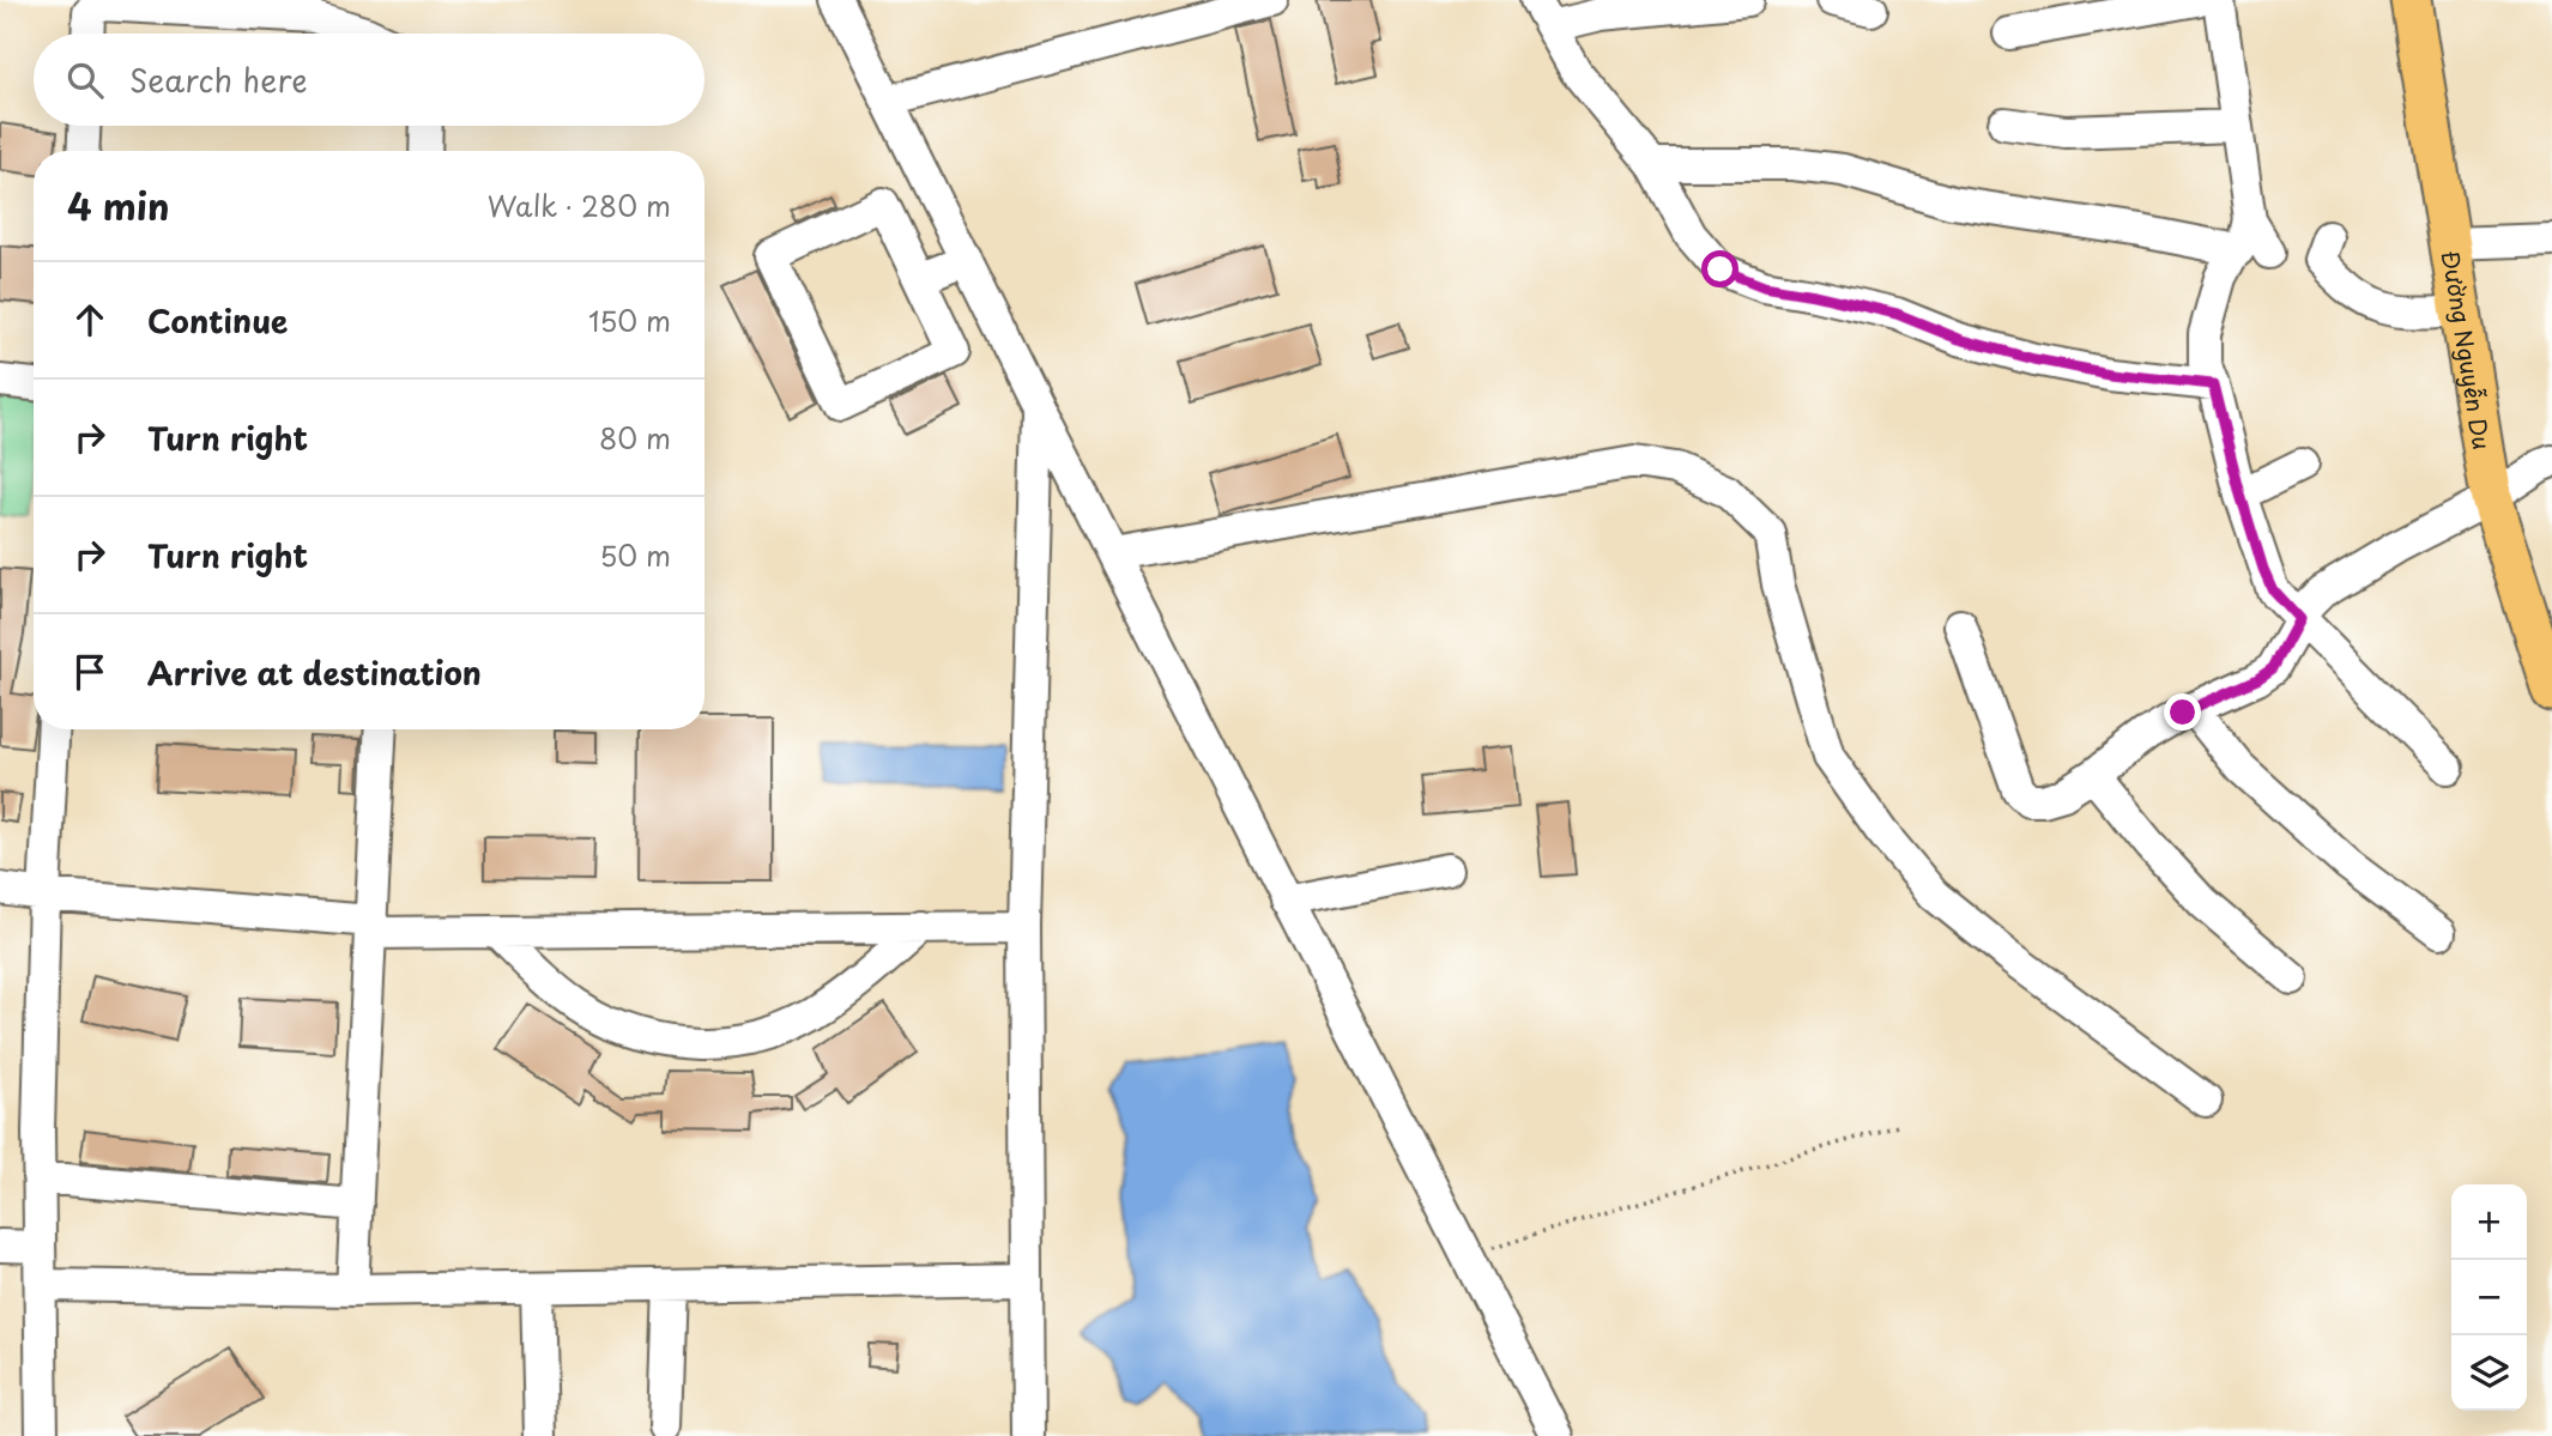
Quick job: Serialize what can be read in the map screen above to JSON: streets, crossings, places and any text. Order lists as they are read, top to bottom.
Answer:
{
  "streets": {
    "main road": ["Đường Nguyễn Du"]
  },
  "page": {
    "search": "Search here",
    "heading": ["4 min", "Walk · 280 m"],
    "list": [
      ["Continue", "150 m"],
      ["Turn right", "80 m"],
      ["Turn right", "50 m"],
      "Arrive at destination"
    ],
    "map_buttons": ["+", "−"]
  }
}
